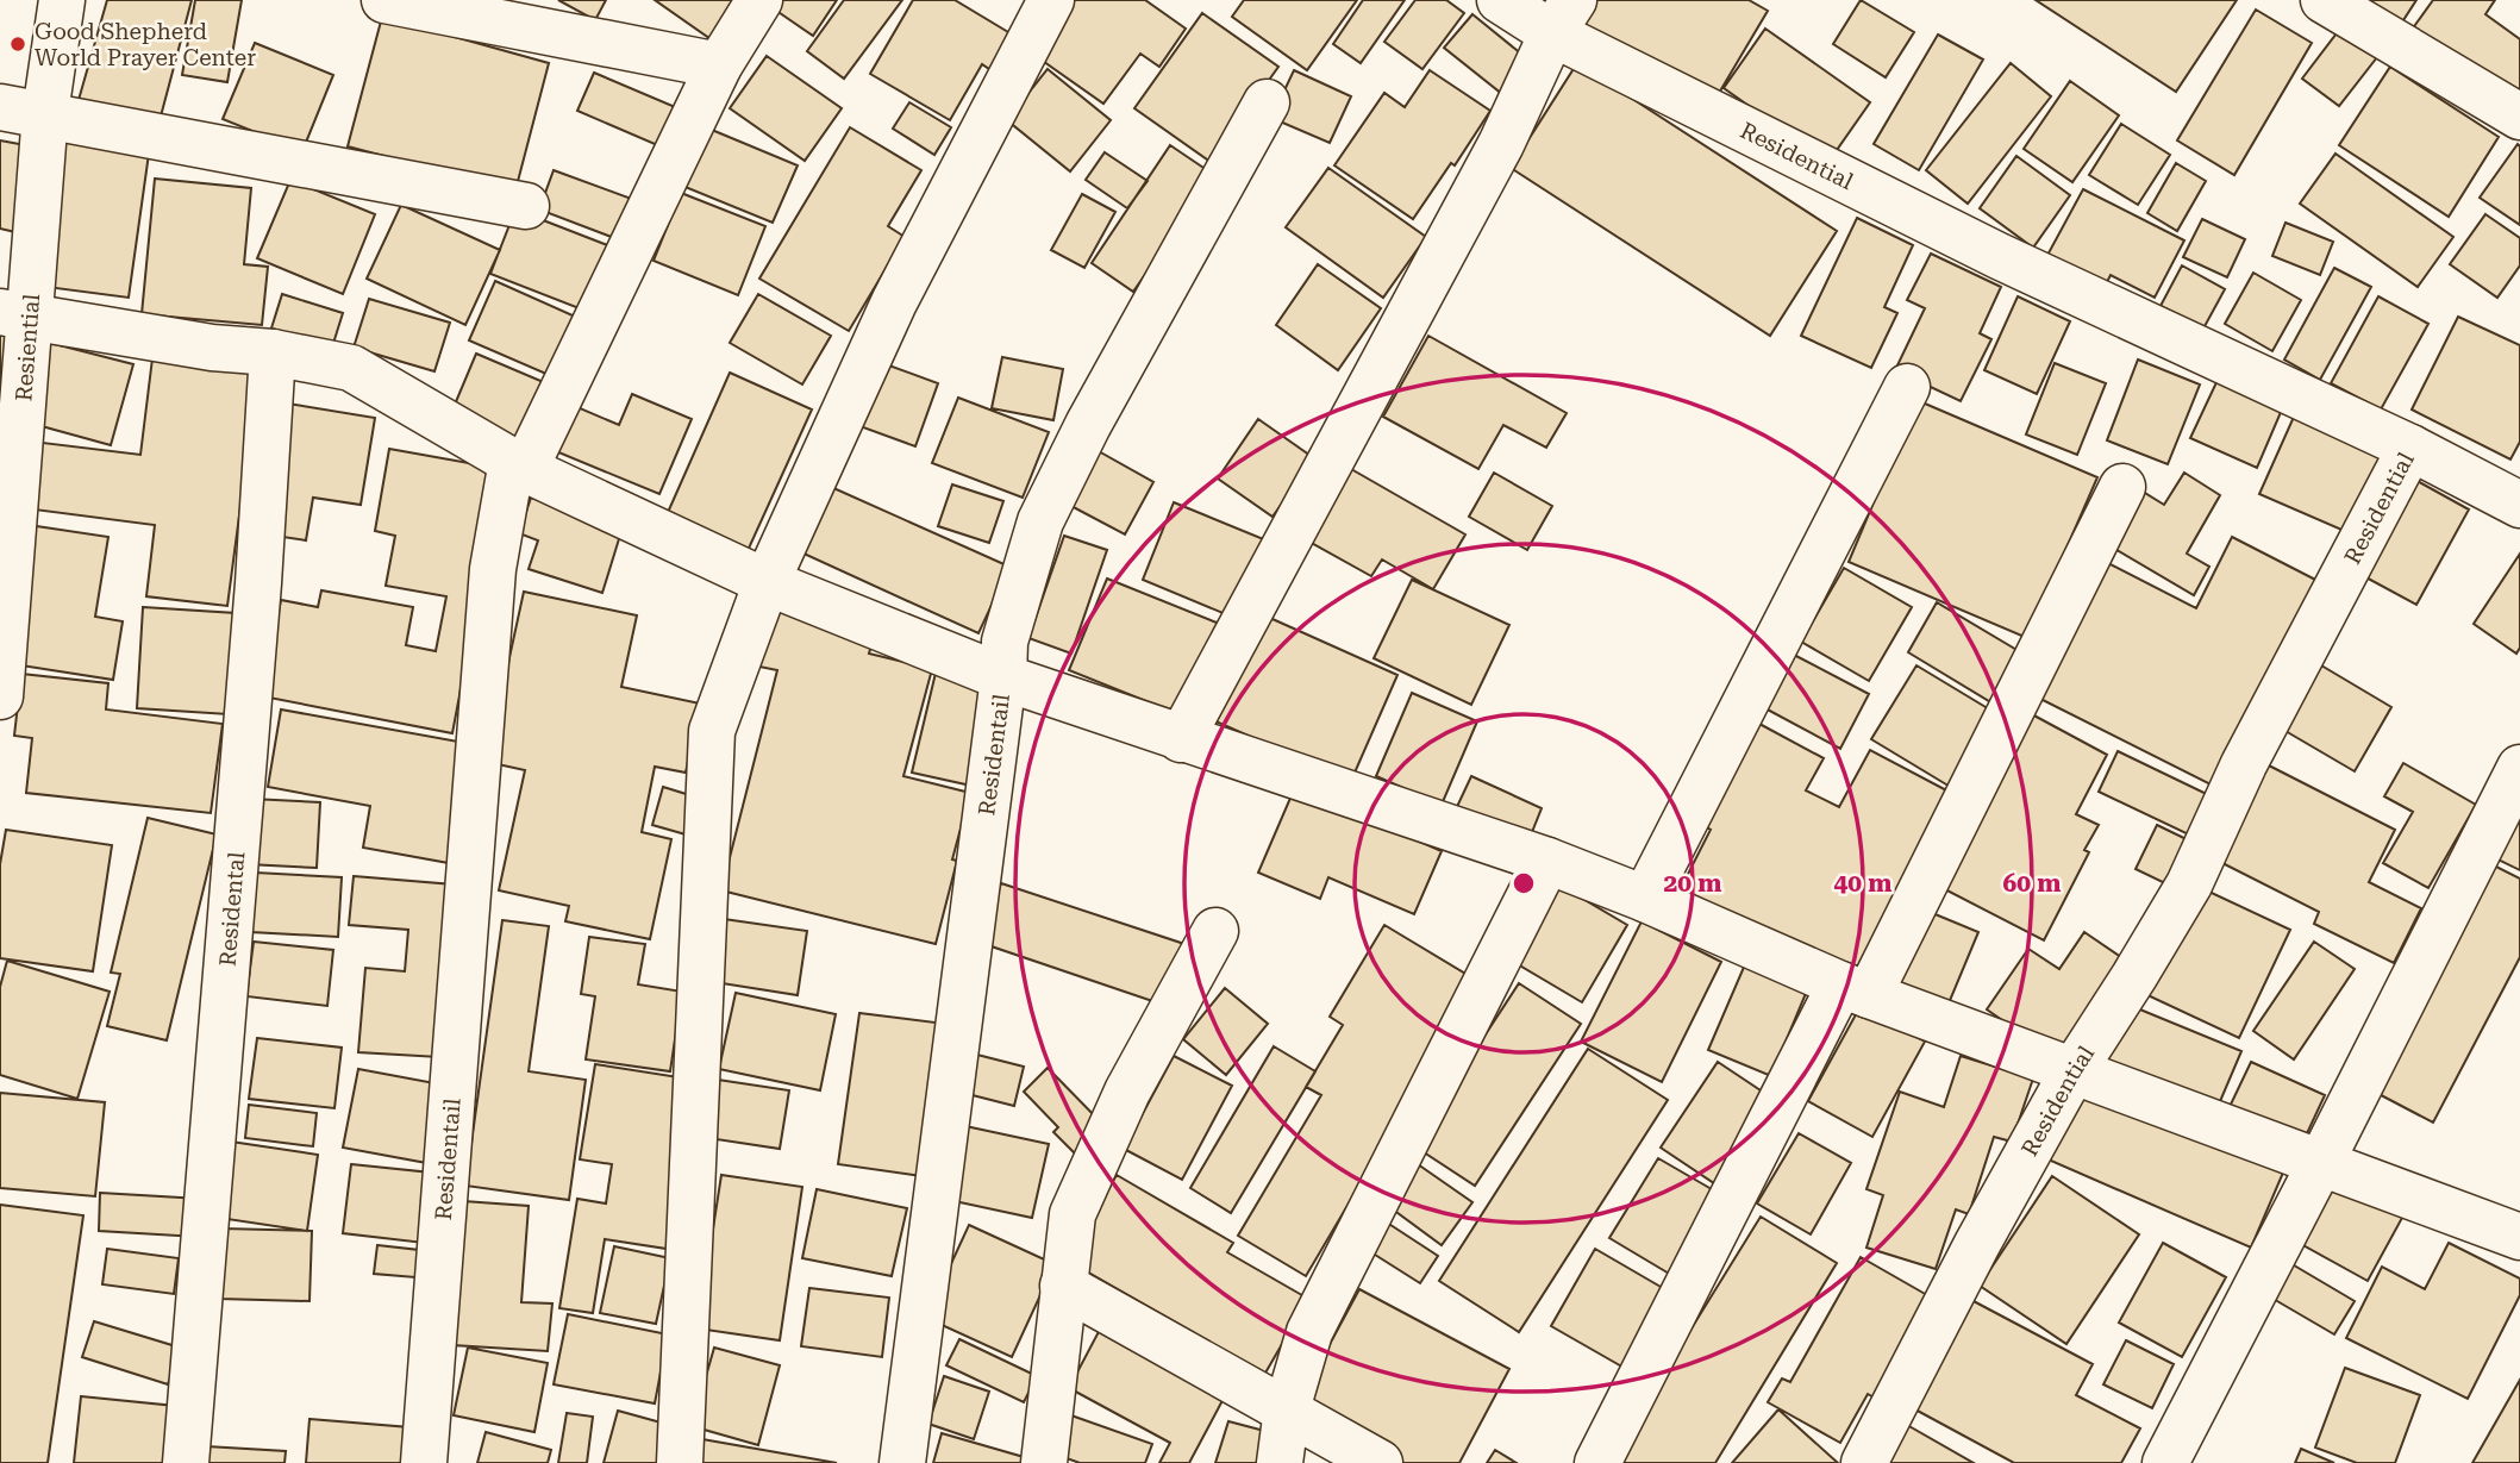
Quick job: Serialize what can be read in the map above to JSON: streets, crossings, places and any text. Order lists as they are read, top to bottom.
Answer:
{
  "streets": {
    "street": [
      "Residential",
      "Resiential",
      "Residentail",
      "Residental"
    ]
  },
  "places": ["Good Shepherd World Prayer Center"],
  "rings": ["20 m", "40 m", "60 m"]
}
